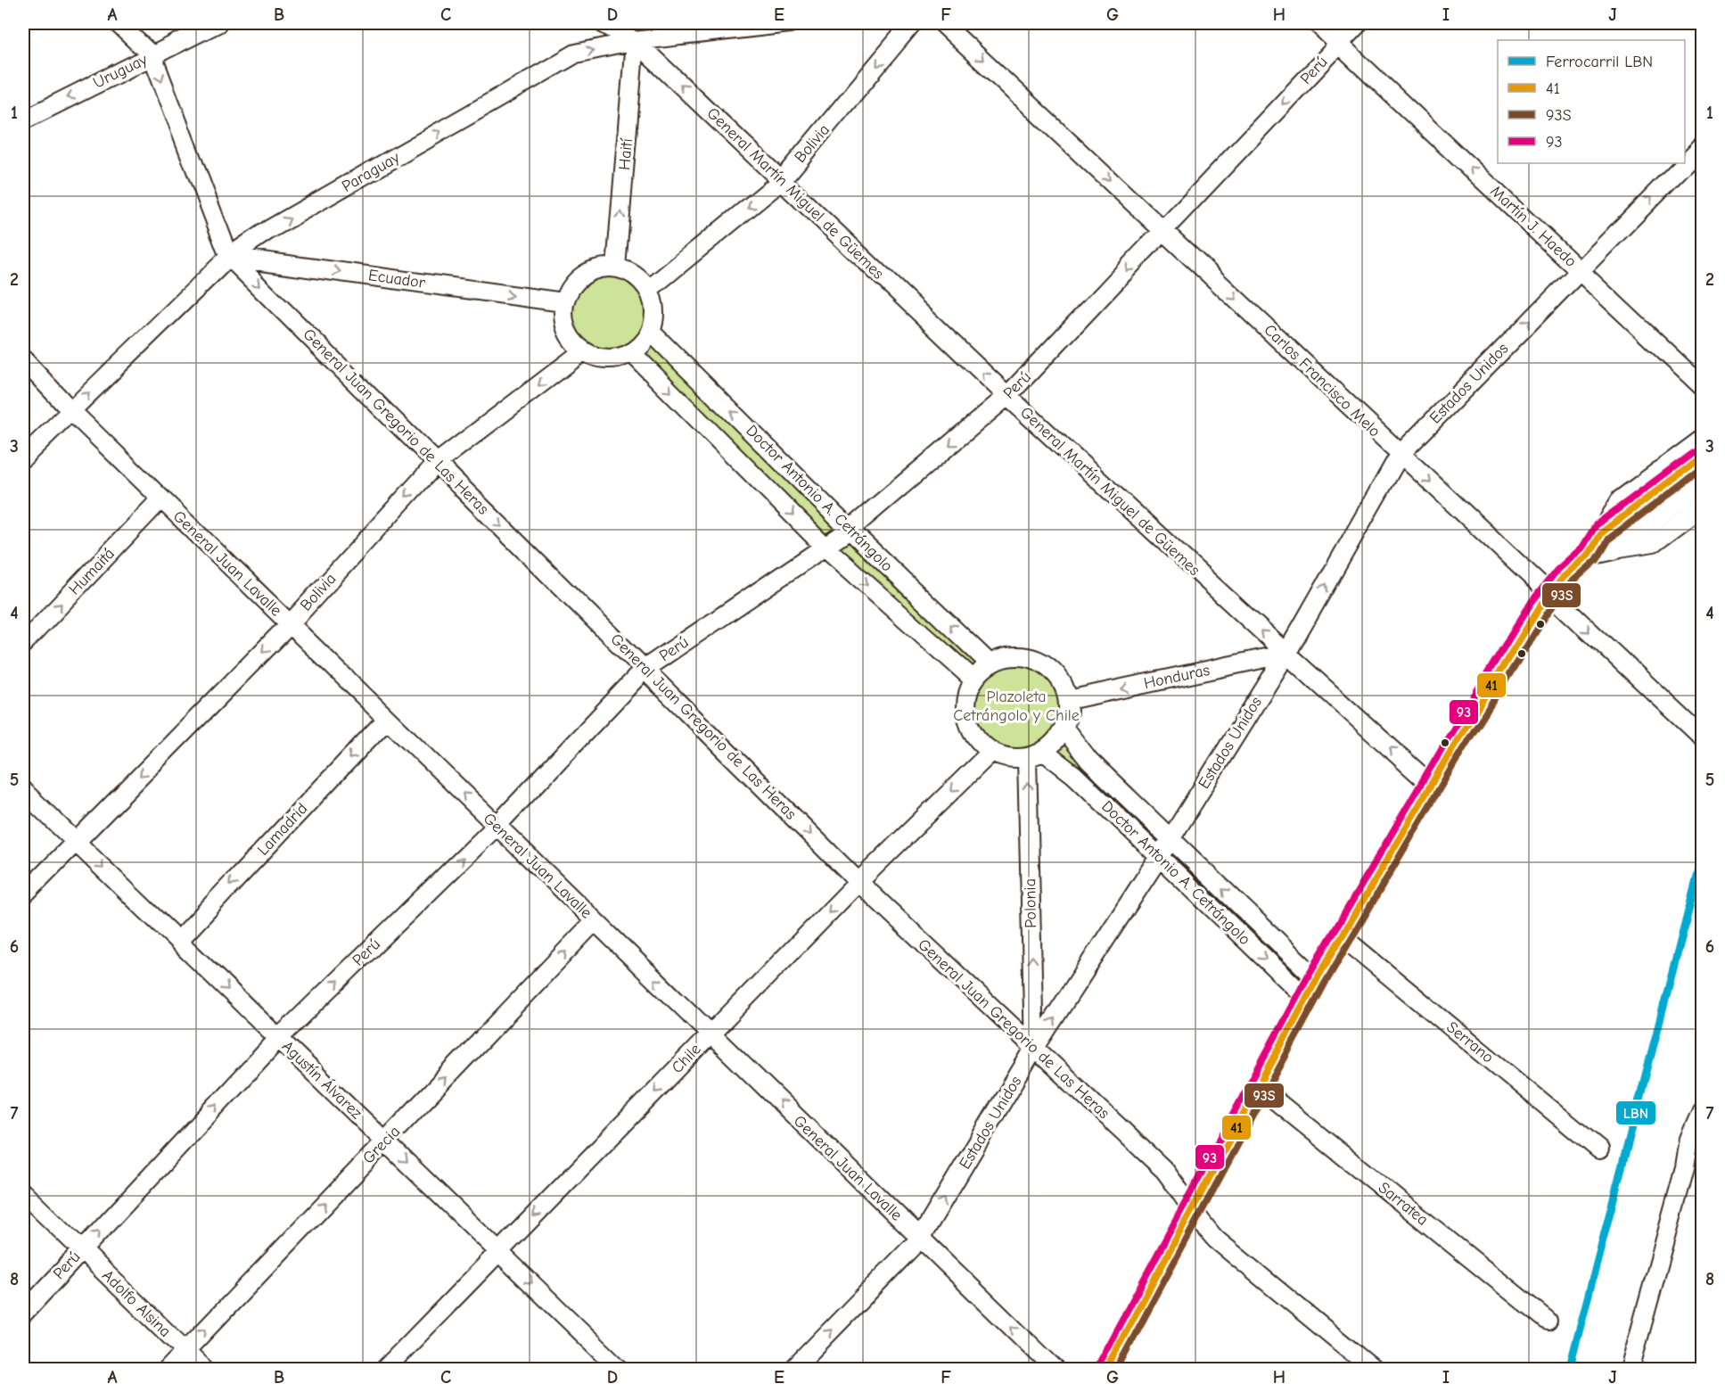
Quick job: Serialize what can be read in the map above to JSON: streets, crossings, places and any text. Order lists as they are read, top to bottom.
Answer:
{
  "streets": {
    "street": [
      "Perú",
      "Uruguay",
      "Bolivia",
      "Haití",
      "Paraguay",
      "General Martín Miguel de Güemes",
      "Martín J. Haedo",
      "Ecuador",
      "Carlos Francisco Melo",
      "Estados Unidos",
      "General Juan Gregorio de Las Heras",
      "Doctor Antonio A. Cetrángolo",
      "General Juan Lavalle",
      "Humaitá",
      "Honduras",
      "Lamadrid",
      "Polonia",
      "Serrano",
      "Chile",
      "Agustín Álvarez",
      "Grecia",
      "Sarratea",
      "Adolfo Alsina"
    ]
  },
  "crossings": [
    ["Perú", "General Martín Miguel de Güemes"],
    ["Perú", "Martín J. Haedo"],
    ["Perú", "Carlos Francisco Melo"],
    ["Perú", "General Juan Gregorio de Las Heras"],
    ["Perú", "Doctor Antonio A. Cetrángolo"],
    ["Perú", "General Juan Lavalle"],
    ["Perú", "Agustín Álvarez"],
    ["Perú", "Adolfo Alsina"],
    ["Uruguay", "General Juan Gregorio de Las Heras"],
    ["Bolivia", "Haití"],
    ["Bolivia", "General Martín Miguel de Güemes"],
    ["Bolivia", "Ecuador"],
    ["Bolivia", "General Juan Gregorio de Las Heras"],
    ["Bolivia", "Doctor Antonio A. Cetrángolo"],
    ["Bolivia", "General Juan Lavalle"],
    ["Bolivia", "Agustín Álvarez"],
    ["Haití", "Paraguay"],
    ["Haití", "General Martín Miguel de Güemes"],
    ["Haití", "Ecuador"],
    ["Haití", "Doctor Antonio A. Cetrángolo"],
    ["Paraguay", "General Martín Miguel de Güemes"],
    ["Paraguay", "Ecuador"],
    ["Paraguay", "General Juan Gregorio de Las Heras"],
    ["Paraguay", "General Juan Lavalle"],
    ["General Martín Miguel de Güemes", "Estados Unidos"],
    ["General Martín Miguel de Güemes", "Honduras"],
    ["Martín J. Haedo", "Estados Unidos"],
    ["Ecuador", "General Juan Gregorio de Las Heras"],
    ["Ecuador", "Doctor Antonio A. Cetrángolo"],
    ["Carlos Francisco Melo", "Estados Unidos"],
    ["Estados Unidos", "General Juan Gregorio de Las Heras"],
    ["Estados Unidos", "Doctor Antonio A. Cetrángolo"],
    ["Estados Unidos", "General Juan Lavalle"],
    ["Estados Unidos", "Honduras"],
    ["Estados Unidos", "Polonia"],
    ["General Juan Gregorio de Las Heras", "Polonia"],
    ["General Juan Gregorio de Las Heras", "Chile"],
    ["Doctor Antonio A. Cetrángolo", "Honduras"],
    ["Doctor Antonio A. Cetrángolo", "Polonia"],
    ["Doctor Antonio A. Cetrángolo", "Chile"],
    ["General Juan Lavalle", "Humaitá"],
    ["General Juan Lavalle", "Lamadrid"],
    ["General Juan Lavalle", "Chile"],
    ["General Juan Lavalle", "Grecia"],
    ["Honduras", "Polonia"],
    ["Honduras", "Chile"],
    ["Lamadrid", "Agustín Álvarez"],
    ["Polonia", "Chile"],
    ["Chile", "Agustín Álvarez"],
    ["Agustín Álvarez", "Grecia"],
    ["Grecia", "Adolfo Alsina"]
  ],
  "one_way": [
    "Uruguay",
    "Bolivia",
    "Haití",
    "Paraguay",
    "General Martín Miguel de Güemes",
    "Martín J. Haedo",
    "Ecuador",
    "Carlos Francisco Melo",
    "Estados Unidos",
    "General Juan Gregorio de Las Heras",
    "General Juan Lavalle",
    "Humaitá",
    "Honduras",
    "Lamadrid",
    "Polonia",
    "Chile",
    "Agustín Álvarez",
    "Grecia"
  ],
  "parks": ["Plazoleta Cetrángolo y Chile"],
  "lines": [
    "transit line 93",
    "transit line 41",
    "transit line 93S",
    "rail line LBN"
  ],
  "legend": [
    "Ferrocarril LBN",
    "41",
    "93S",
    "93"
  ],
  "grid": {
    "columns": [
      "A",
      "B",
      "C",
      "D",
      "E",
      "F",
      "G",
      "H",
      "I",
      "J"
    ],
    "rows": [
      "1",
      "2",
      "3",
      "4",
      "5",
      "6",
      "7",
      "8"
    ]
  }
}
